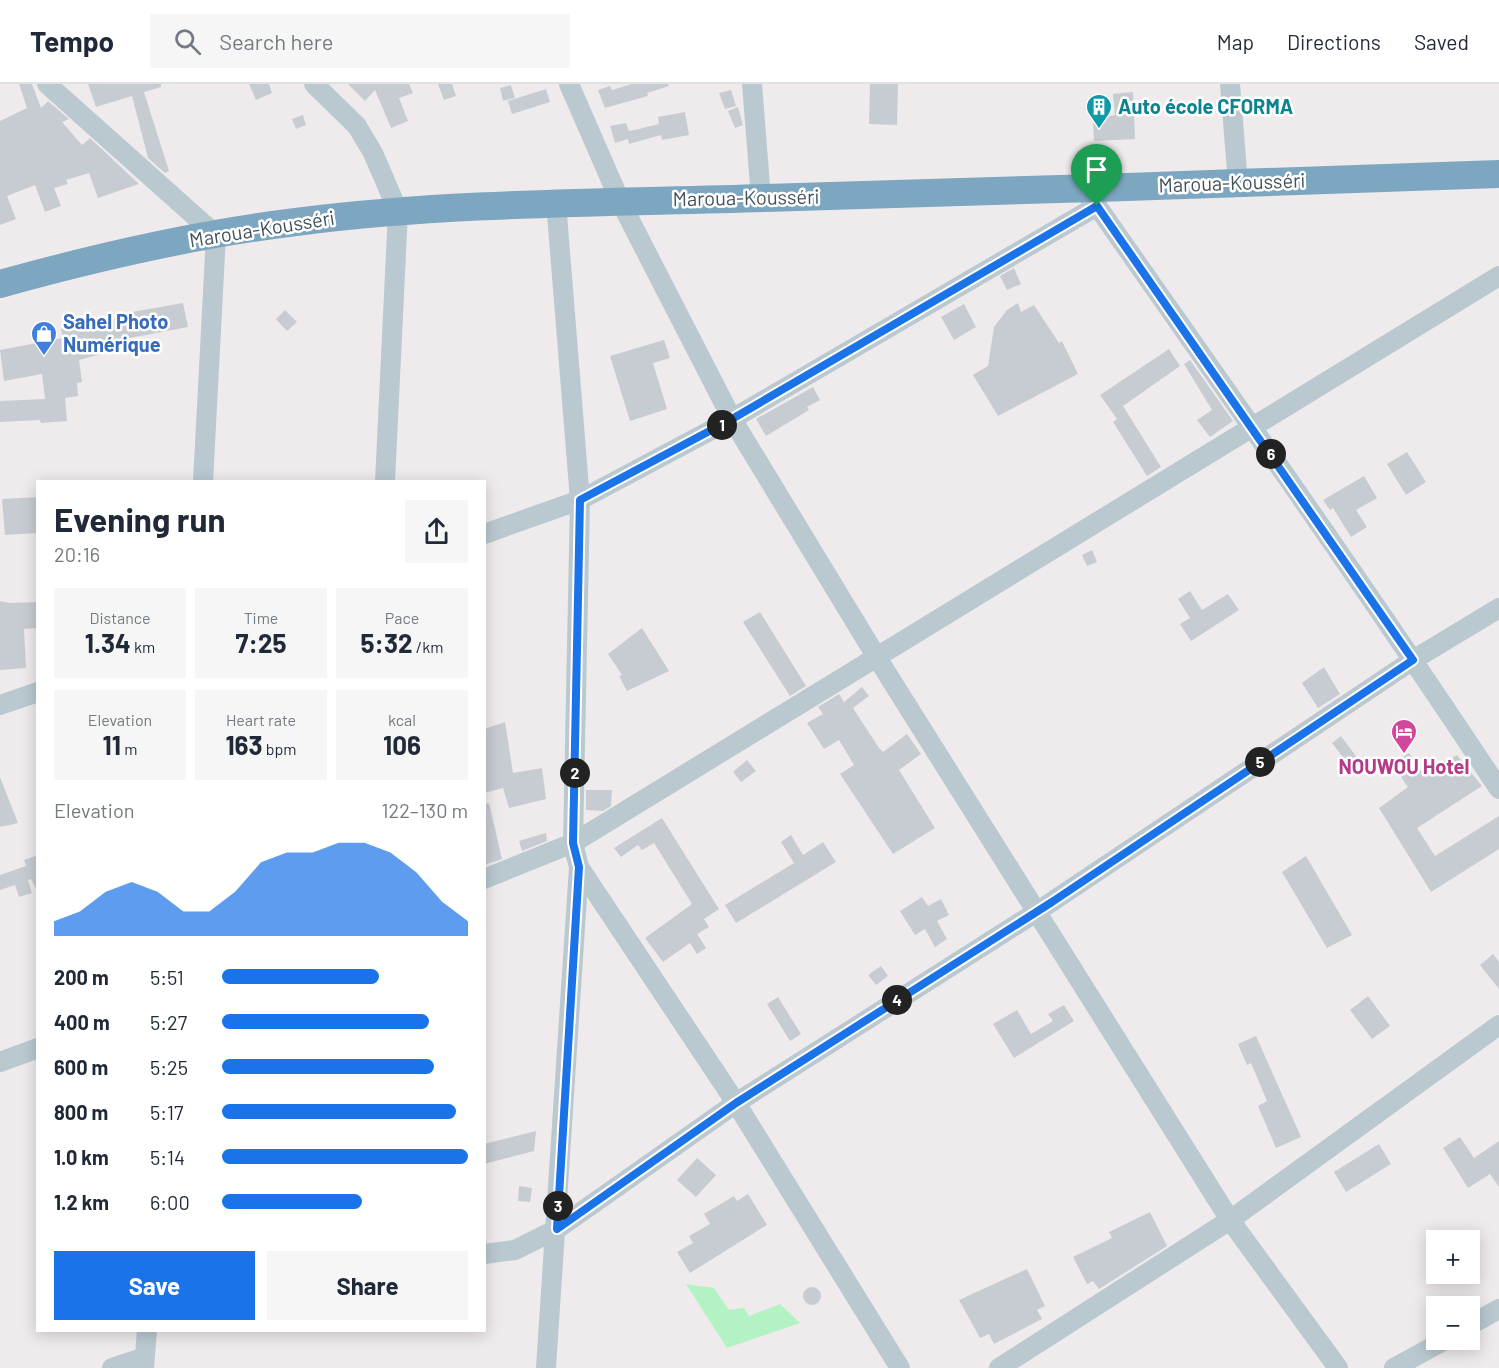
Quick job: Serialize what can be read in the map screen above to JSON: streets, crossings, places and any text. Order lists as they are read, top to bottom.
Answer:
{
  "streets": {
    "highway": ["Maroua-Kousséri"]
  },
  "places": {
    "building": ["Auto école CFORMA"],
    "shop": ["Sahel Photo Numérique"],
    "hotel": ["NOUWOU Hotel"]
  },
  "page": {
    "header": "Tempo",
    "search": "Search here",
    "nav": ["Map", "Directions", "Saved"],
    "pins": [
      "1",
      "6",
      "5",
      "2",
      "4",
      "3"
    ],
    "heading": ["Evening run", "20:16"],
    "stats": [
      ["Distance", "1.34 km"],
      ["Time", "7:25"],
      ["Pace", "5:32 /km"],
      ["Elevation", "11 m"],
      ["Heart rate", "163 bpm"],
      ["kcal", "106"]
    ],
    "chart": ["Elevation", "122–130 m"],
    "list": [
      {
        "name": "200 m",
        "note": "5:51"
      },
      {
        "name": "400 m",
        "note": "5:27"
      },
      {
        "name": "600 m",
        "note": "5:25"
      },
      {
        "name": "800 m",
        "note": "5:17"
      },
      {
        "name": "1.0 km",
        "note": "5:14"
      },
      {
        "name": "1.2 km",
        "note": "6:00"
      }
    ],
    "map_buttons": ["+", "−"],
    "buttons": ["Save", "Share"]
  }
}
